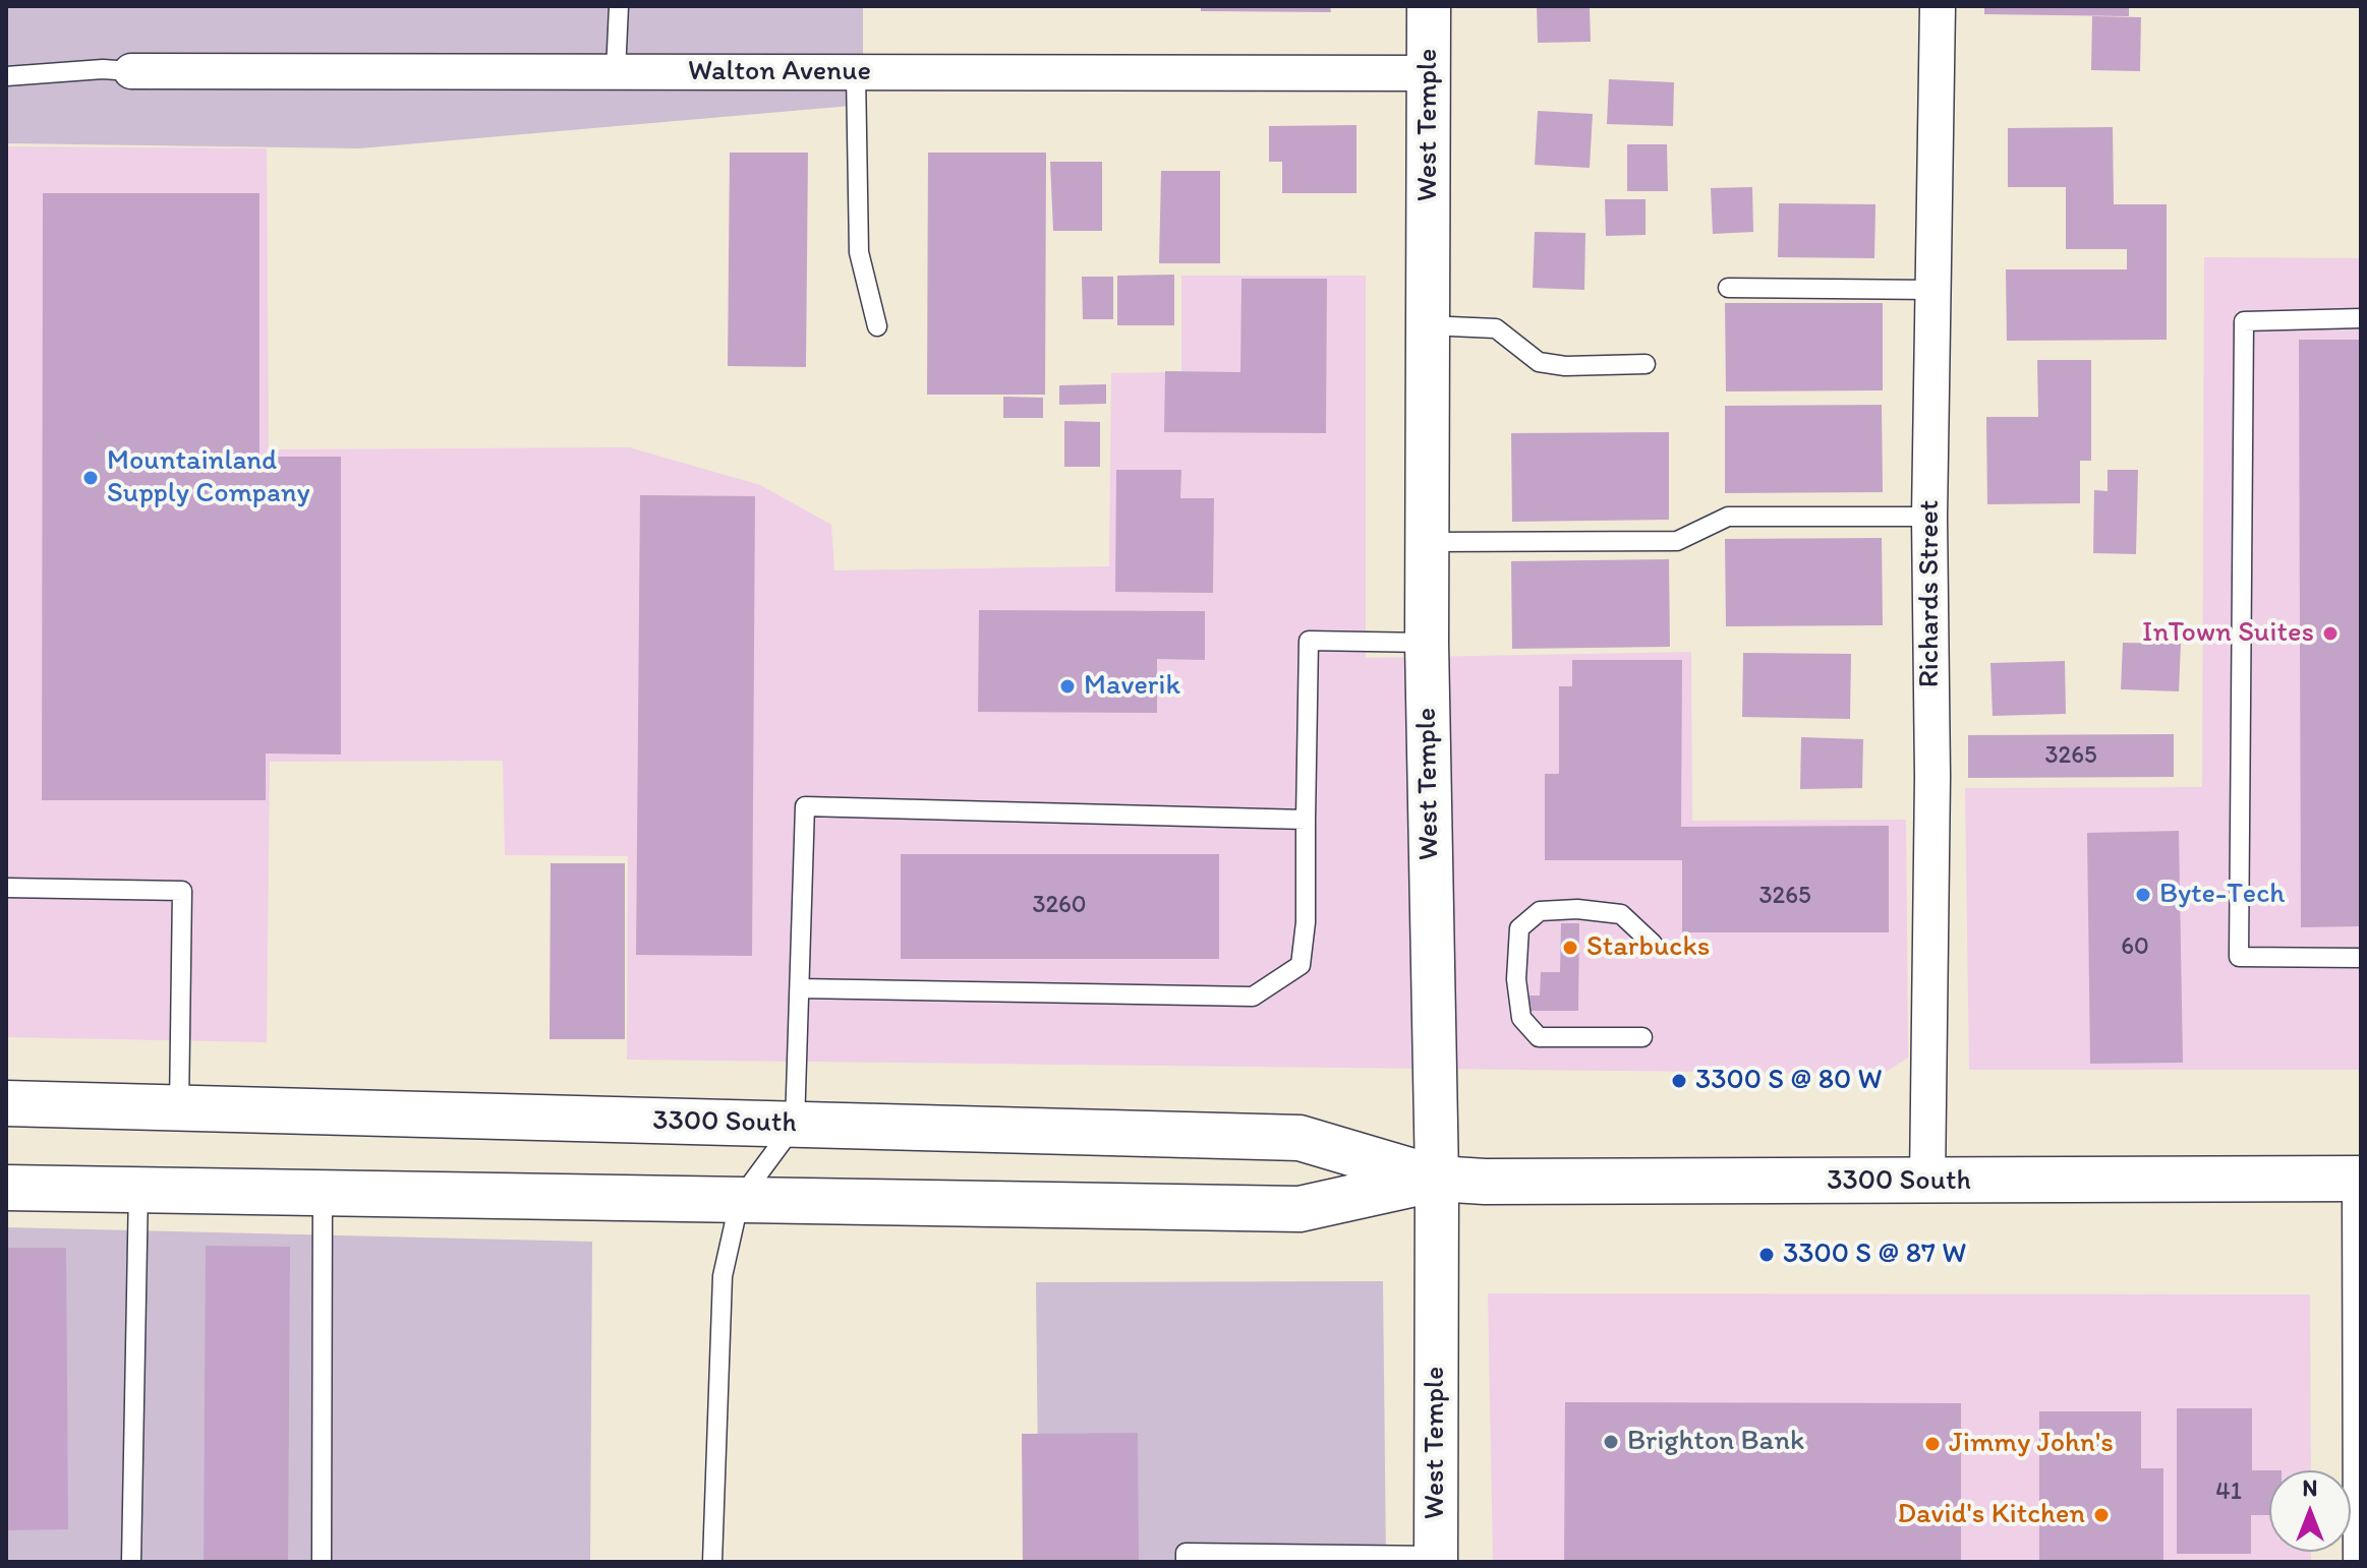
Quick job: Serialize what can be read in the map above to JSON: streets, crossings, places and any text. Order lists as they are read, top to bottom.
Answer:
{
  "streets": {
    "main road": ["3300 South"],
    "street": ["Walton Avenue", "West Temple", "Richards Street"]
  },
  "crossings": [
    ["Walton Avenue", "West Temple"],
    ["West Temple", "3300 South"],
    ["Richards Street", "3300 South"]
  ],
  "places": [
    "Mountainland Supply Company",
    "InTown Suites",
    "Maverik",
    "Byte-Tech",
    "Starbucks",
    "3300 S @ 80 W",
    "3300 S @ 87 W",
    "Brighton Bank",
    "Jimmy John's",
    "David's Kitchen"
  ],
  "house_numbers": [
    "3265",
    "3265",
    "3260",
    "60",
    "41"
  ],
  "north": "top"
}
